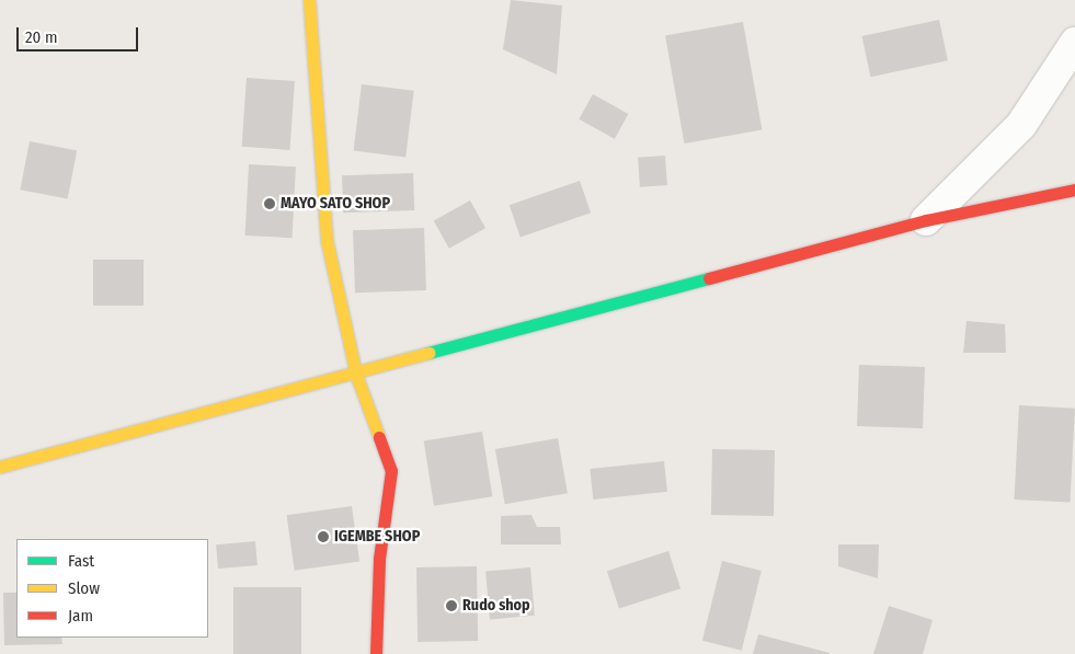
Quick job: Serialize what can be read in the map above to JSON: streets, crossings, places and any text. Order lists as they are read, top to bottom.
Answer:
{
  "places": ["MAYO SATO SHOP", "IGEMBE SHOP", "Rudo shop"],
  "legend": ["Fast", "Slow", "Jam"],
  "scale_bar": "20 m"
}
